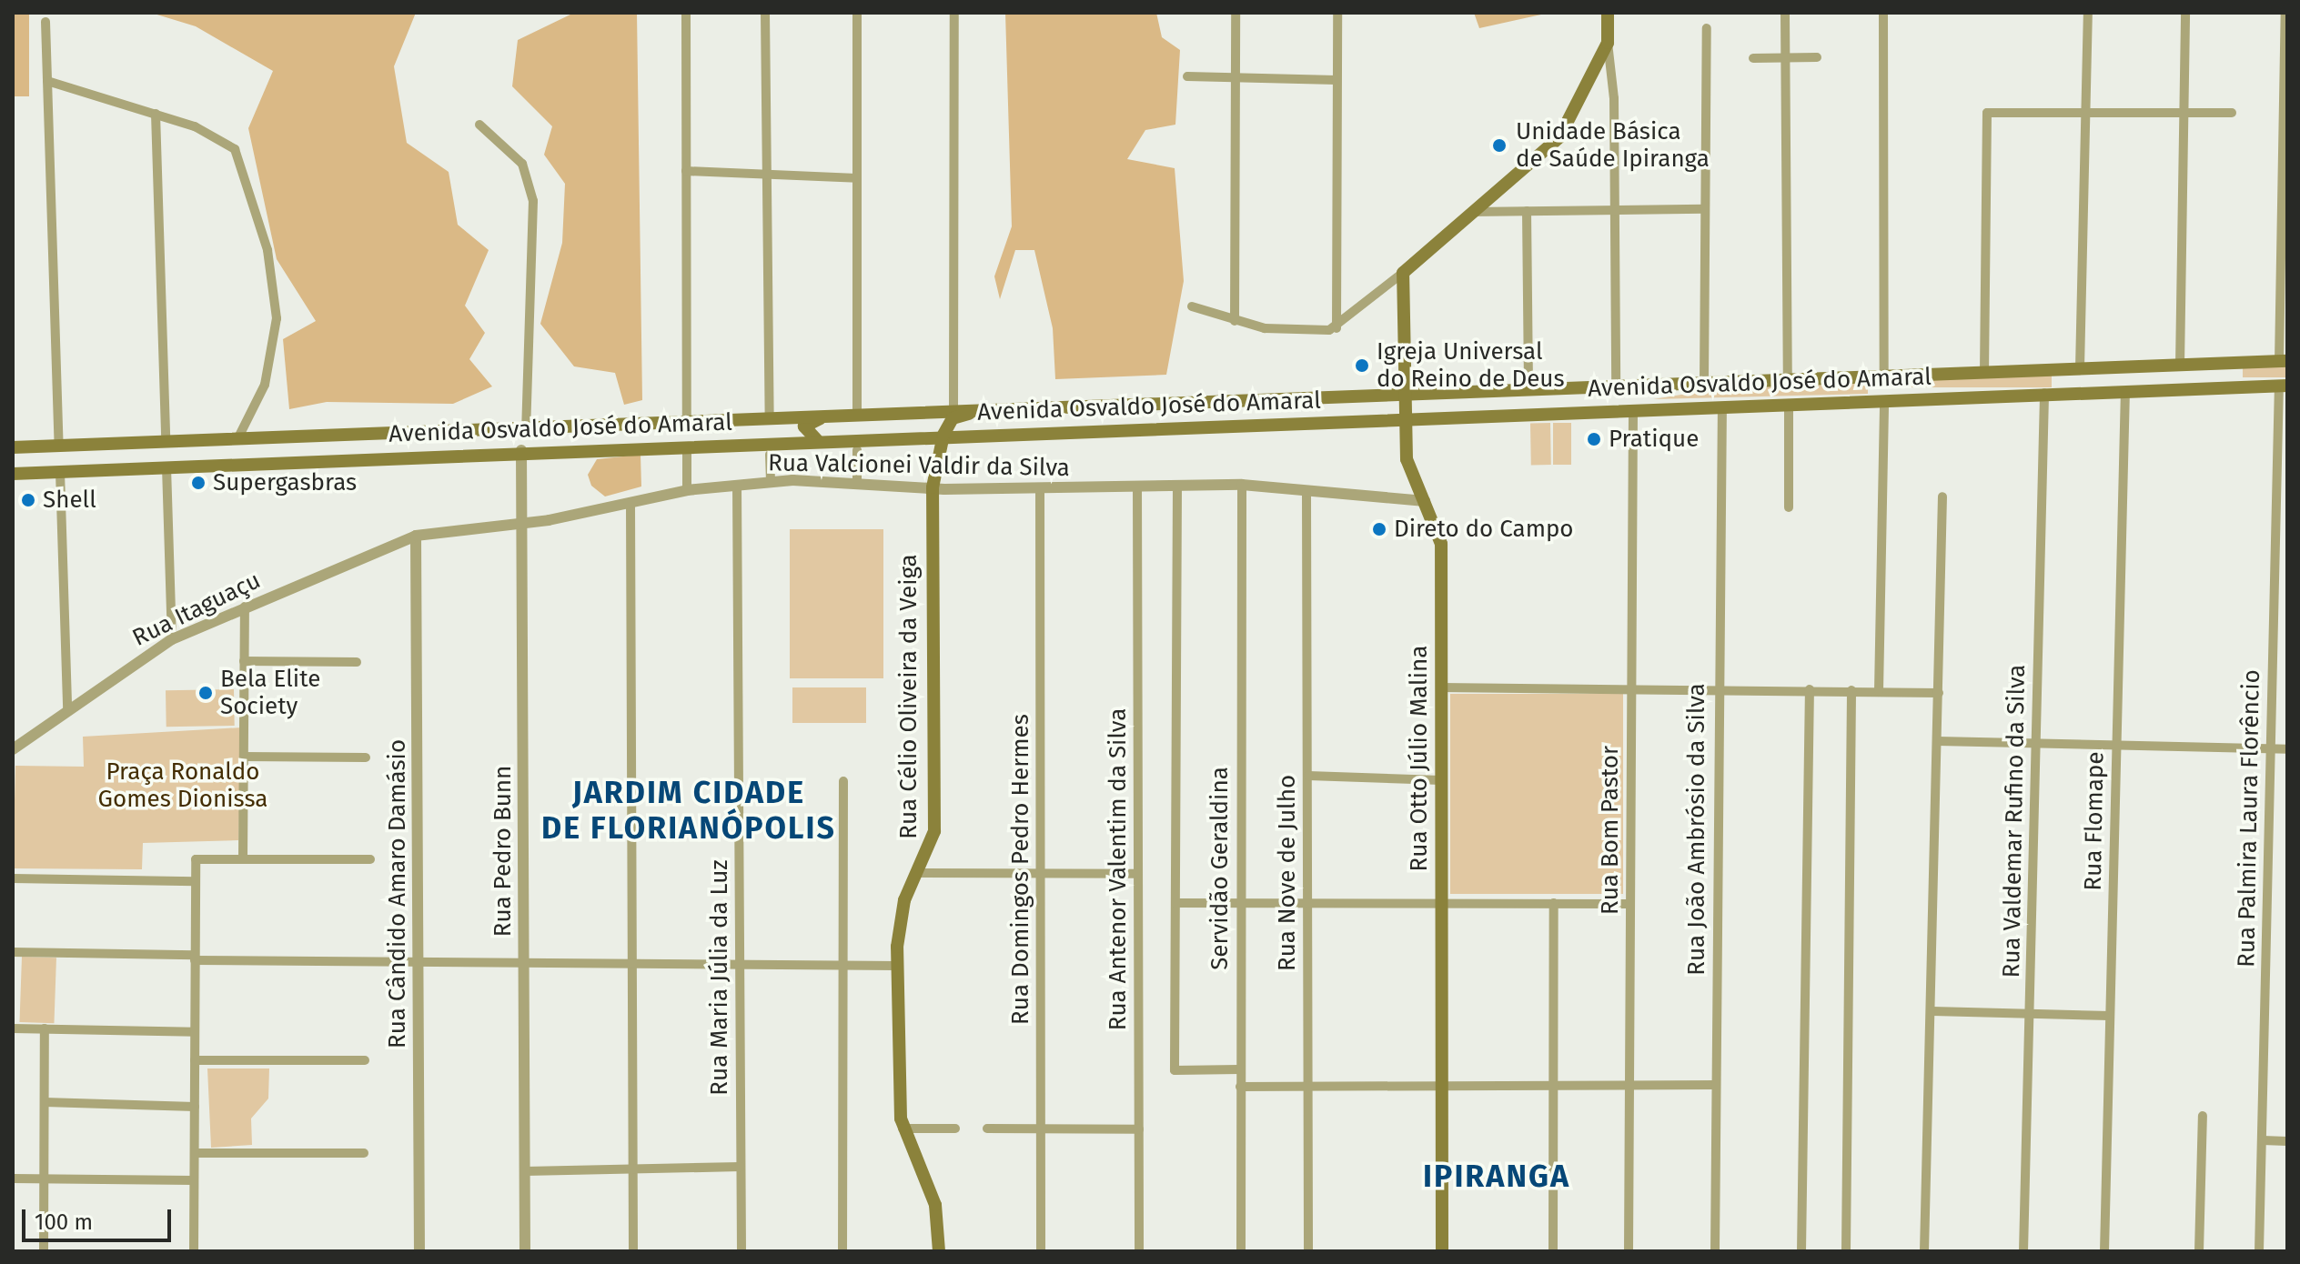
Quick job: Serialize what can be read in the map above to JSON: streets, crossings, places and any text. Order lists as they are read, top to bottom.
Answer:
{
  "streets": {
    "main road": ["Avenida Osvaldo José do Amaral", "Rua Célio Oliveira da Veiga", "Rua Otto Júlio Malina"],
    "street": [
      "Rua Valcionei Valdir da Silva",
      "Rua Itaguaçu",
      "Rua Palmira Laura Florêncio",
      "Rua Valdemar Rufino da Silva",
      "Rua Flomape",
      "Rua João Ambrósio da Silva",
      "Rua Bom Pastor",
      "Rua Pedro Bunn",
      "Servidão Geraldina",
      "Rua Domingos Pedro Hermes",
      "Rua Antenor Valentim da Silva",
      "Rua Nove de Julho",
      "Rua Cândido Amaro Damásio",
      "Rua Maria Júlia da Luz"
    ]
  },
  "crossings": [
    ["Avenida Osvaldo José do Amaral", "Rua Célio Oliveira da Veiga"],
    ["Avenida Osvaldo José do Amaral", "Rua Otto Júlio Malina"],
    ["Avenida Osvaldo José do Amaral", "Rua Palmira Laura Florêncio"],
    ["Avenida Osvaldo José do Amaral", "Rua Valdemar Rufino da Silva"],
    ["Avenida Osvaldo José do Amaral", "Rua Flomape"],
    ["Avenida Osvaldo José do Amaral", "Rua João Ambrósio da Silva"],
    ["Avenida Osvaldo José do Amaral", "Rua Bom Pastor"],
    ["Avenida Osvaldo José do Amaral", "Rua Pedro Bunn"],
    ["Rua Valcionei Valdir da Silva", "Rua Itaguaçu"],
    ["Rua Valcionei Valdir da Silva", "Rua Célio Oliveira da Veiga"],
    ["Rua Valcionei Valdir da Silva", "Rua Otto Júlio Malina"],
    ["Rua Valcionei Valdir da Silva", "Rua Pedro Bunn"],
    ["Rua Valcionei Valdir da Silva", "Servidão Geraldina"],
    ["Rua Valcionei Valdir da Silva", "Rua Domingos Pedro Hermes"],
    ["Rua Valcionei Valdir da Silva", "Rua Antenor Valentim da Silva"],
    ["Rua Valcionei Valdir da Silva", "Rua Nove de Julho"],
    ["Rua Valcionei Valdir da Silva", "Rua Cândido Amaro Damásio"],
    ["Rua Valcionei Valdir da Silva", "Rua Maria Júlia da Luz"],
    ["Rua Itaguaçu", "Rua Cândido Amaro Damásio"]
  ],
  "districts": ["JARDIM CIDADE DE FLORIANÓPOLIS", "IPIRANGA"],
  "parks": ["Praça Ronaldo Gomes Dionissa"],
  "places": [
    "Unidade Básica de Saúde Ipiranga",
    "Igreja Universal do Reino de Deus",
    "Pratique",
    "Supergasbras",
    "Shell",
    "Direto do Campo",
    "Bela Elite Society"
  ],
  "scale_bar": "100 m"
}
